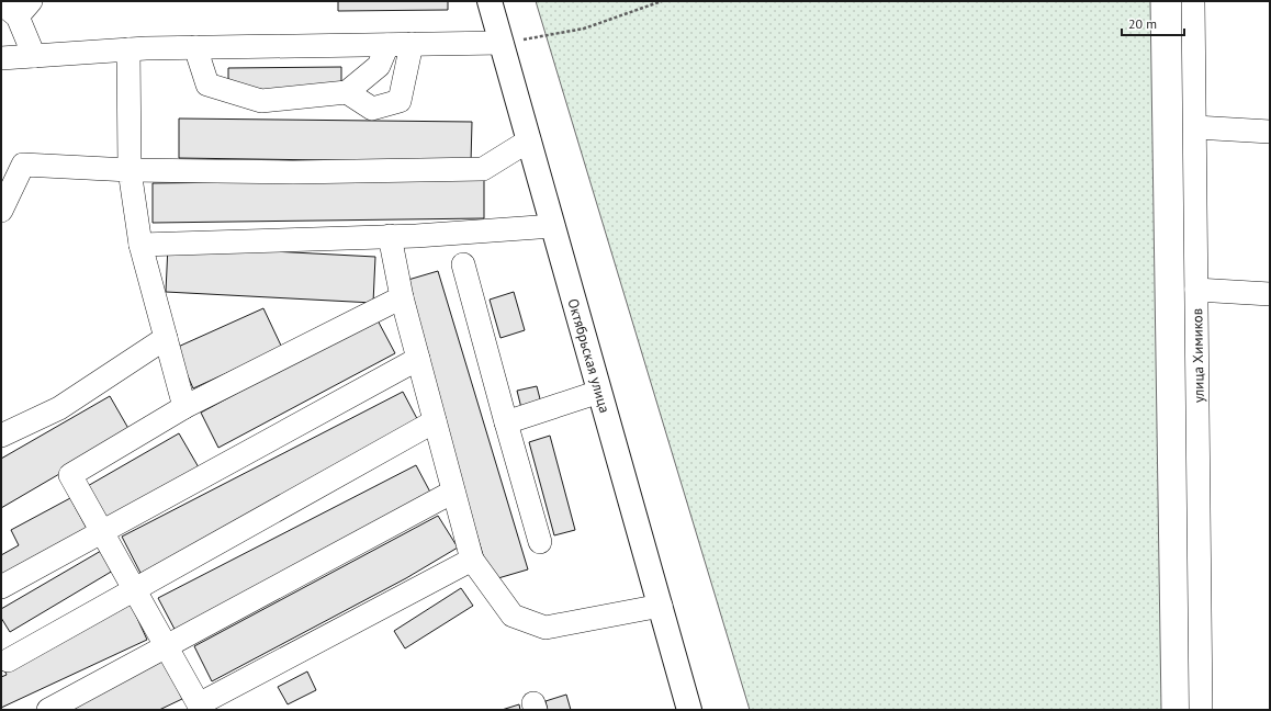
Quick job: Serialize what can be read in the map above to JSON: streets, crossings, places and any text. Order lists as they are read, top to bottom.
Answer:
{
  "streets": {
    "main road": ["Октябрьская улица"],
    "street": ["улица Химиков"]
  },
  "scale_bar": "20 m"
}
